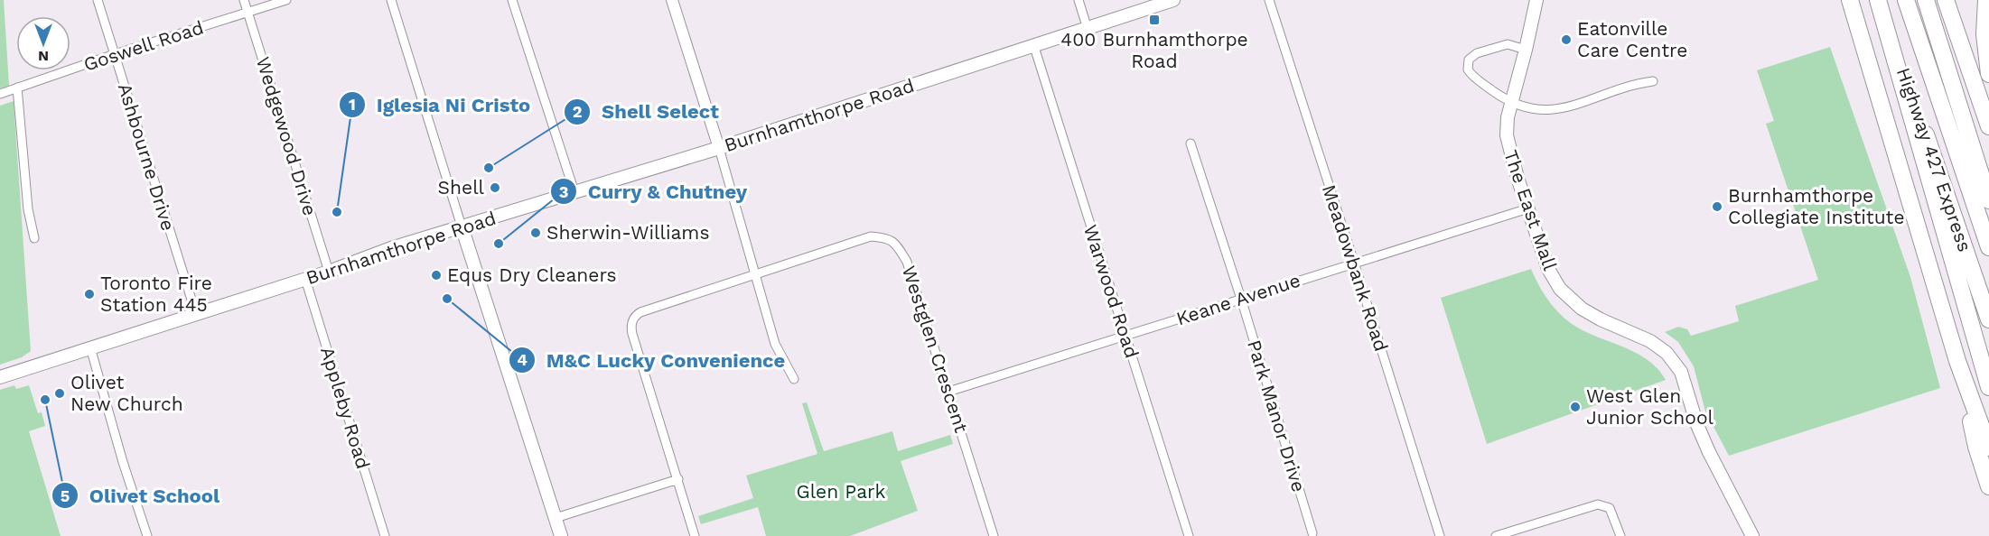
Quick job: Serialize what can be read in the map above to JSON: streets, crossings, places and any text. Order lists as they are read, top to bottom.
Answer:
{
  "streets": {
    "highway": ["Highway 427 Express"],
    "main road": ["Burnhamthorpe Road", "The East Mall"],
    "street": [
      "Goswell Road",
      "Wedgewood Drive",
      "Ashbourne Drive",
      "Meadowbank Road",
      "Warwood Road",
      "Keane Avenue",
      "Westglen Crescent",
      "Appleby Road",
      "Park Manor Drive"
    ]
  },
  "crossings": [
    ["Goswell Road", "Wedgewood Drive"],
    ["Goswell Road", "Ashbourne Drive"],
    ["Burnhamthorpe Road", "Wedgewood Drive"],
    ["Burnhamthorpe Road", "Ashbourne Drive"],
    ["Burnhamthorpe Road", "Warwood Road"],
    ["Burnhamthorpe Road", "Appleby Road"],
    ["The East Mall", "Keane Avenue"],
    ["Meadowbank Road", "Keane Avenue"],
    ["Warwood Road", "Keane Avenue"],
    ["Keane Avenue", "Westglen Crescent"],
    ["Keane Avenue", "Park Manor Drive"]
  ],
  "parks": ["Glen Park"],
  "places": {
    "transit": ["400 Burnhamthorpe Road"],
    "other": [
      "Eatonville Care Centre",
      "Shell Select",
      "Shell",
      "Burnhamthorpe Collegiate Institute",
      "Iglesia Ni Cristo",
      "Sherwin-Williams",
      "Curry & Chutney",
      "Equs Dry Cleaners",
      "Toronto Fire Station 445",
      "M&C Lucky Convenience",
      "Olivet New Church",
      "Olivet School",
      "West Glen Junior School"
    ]
  },
  "north": "bottom"
}
